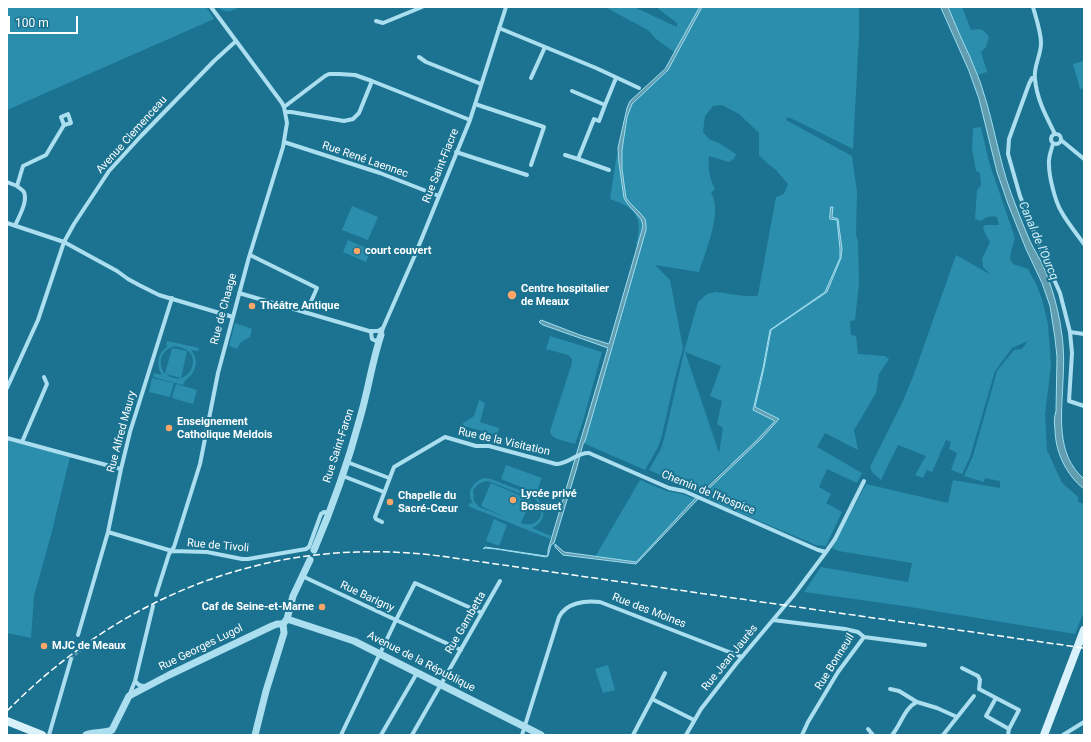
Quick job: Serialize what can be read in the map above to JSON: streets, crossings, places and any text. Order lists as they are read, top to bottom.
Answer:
{
  "streets": {
    "street": [
      "Avenue Clemenceau",
      "Rue René Laennec",
      "Rue Saint-Fiacre",
      "Rue de Chaage",
      "Rue Alfred Maury",
      "Rue de la Visitation",
      "Rue Saint-Faron",
      "Chemin de l'Hospice",
      "Rue de Tivoli",
      "Rue Barigny",
      "Rue des Moines",
      "Rue Gambetta",
      "Rue Georges Lugol",
      "Rue Jean Jaurès",
      "Avenue de la République",
      "Rue Bonneuil"
    ]
  },
  "crossings": [
    ["Avenue Clemenceau", "Rue de Chaage"],
    ["Rue René Laennec", "Rue Saint-Fiacre"],
    ["Rue René Laennec", "Rue de Chaage"],
    ["Rue Saint-Fiacre", "Rue Saint-Faron"],
    ["Rue de Chaage", "Rue de Tivoli"],
    ["Rue Alfred Maury", "Rue de Tivoli"],
    ["Rue de la Visitation", "Chemin de l'Hospice"],
    ["Rue Saint-Faron", "Rue de Tivoli"],
    ["Chemin de l'Hospice", "Rue Jean Jaurès"],
    ["Rue Barigny", "Avenue de la République"],
    ["Rue des Moines", "Rue Jean Jaurès"],
    ["Rue des Moines", "Avenue de la République"],
    ["Rue Gambetta", "Avenue de la République"],
    ["Rue Georges Lugol", "Avenue de la République"],
    ["Rue Jean Jaurès", "Rue Bonneuil"]
  ],
  "water": ["Canal de l'Ourcq"],
  "places": [
    "court couvert",
    "Centre hospitalier de Meaux",
    "Théâtre Antique",
    "Enseignement Catholique Meldois",
    "Lycée privé Bossuet",
    "Chapelle du Sacré-Cœur",
    "Caf de Seine-et-Marne",
    "MJC de Meaux"
  ],
  "scale_bar": "100 m"
}
